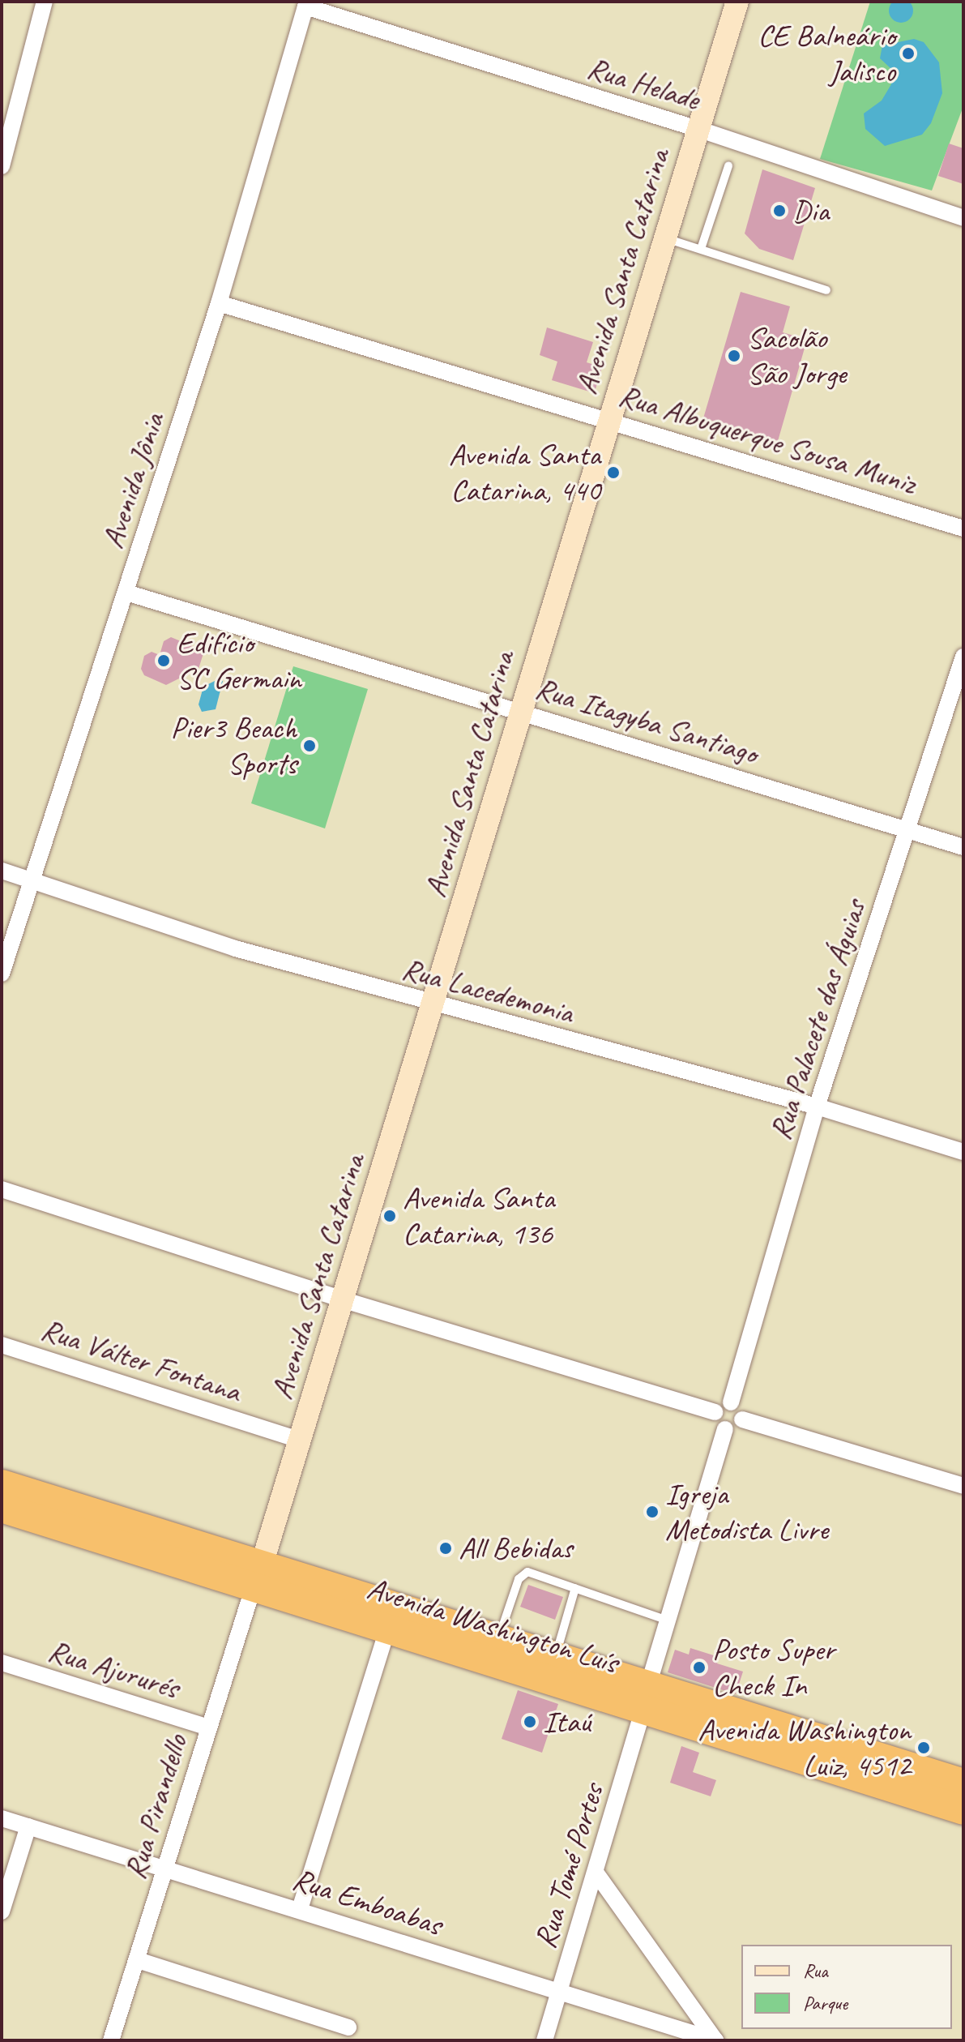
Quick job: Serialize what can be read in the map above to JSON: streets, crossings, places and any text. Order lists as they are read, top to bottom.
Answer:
{
  "streets": {
    "highway": ["Avenida Washington Luís"],
    "street": [
      "Rua Helade",
      "Avenida Santa Catarina",
      "Rua Albuquerque Sousa Muniz",
      "Avenida Jônia",
      "Rua Itagyba Santiago",
      "Rua Lacedemonia",
      "Rua Palacete das Águias",
      "Rua Válter Fontana",
      "Rua Ajururés",
      "Rua Pirandello",
      "Rua Tomé Portes",
      "Rua Emboabas"
    ]
  },
  "crossings": [
    ["Rua Helade", "Avenida Santa Catarina"],
    ["Rua Helade", "Avenida Jônia"],
    ["Avenida Santa Catarina", "Rua Albuquerque Sousa Muniz"],
    ["Avenida Santa Catarina", "Rua Itagyba Santiago"],
    ["Avenida Santa Catarina", "Rua Lacedemonia"],
    ["Avenida Santa Catarina", "Rua Válter Fontana"],
    ["Avenida Santa Catarina", "Avenida Washington Luís"],
    ["Avenida Santa Catarina", "Rua Pirandello"],
    ["Rua Albuquerque Sousa Muniz", "Avenida Jônia"],
    ["Avenida Jônia", "Rua Itagyba Santiago"],
    ["Avenida Jônia", "Rua Lacedemonia"],
    ["Rua Itagyba Santiago", "Rua Palacete das Águias"],
    ["Rua Lacedemonia", "Rua Palacete das Águias"],
    ["Avenida Washington Luís", "Rua Pirandello"],
    ["Avenida Washington Luís", "Rua Tomé Portes"],
    ["Rua Ajururés", "Rua Pirandello"],
    ["Rua Pirandello", "Rua Emboabas"],
    ["Rua Tomé Portes", "Rua Emboabas"]
  ],
  "places": [
    "CE Balneário Jalisco",
    "Dia",
    "Sacolão São Jorge",
    "Avenida Santa Catarina, 440",
    "Edifício SC Germain",
    "Pier3 Beach Sports",
    "Avenida Santa Catarina, 136",
    "Igreja Metodista Livre",
    "All Bebidas",
    "Posto Super Check In",
    "Itaú",
    "Avenida Washington Luiz, 4512"
  ],
  "legend": ["Rua", "Parque"]
}
